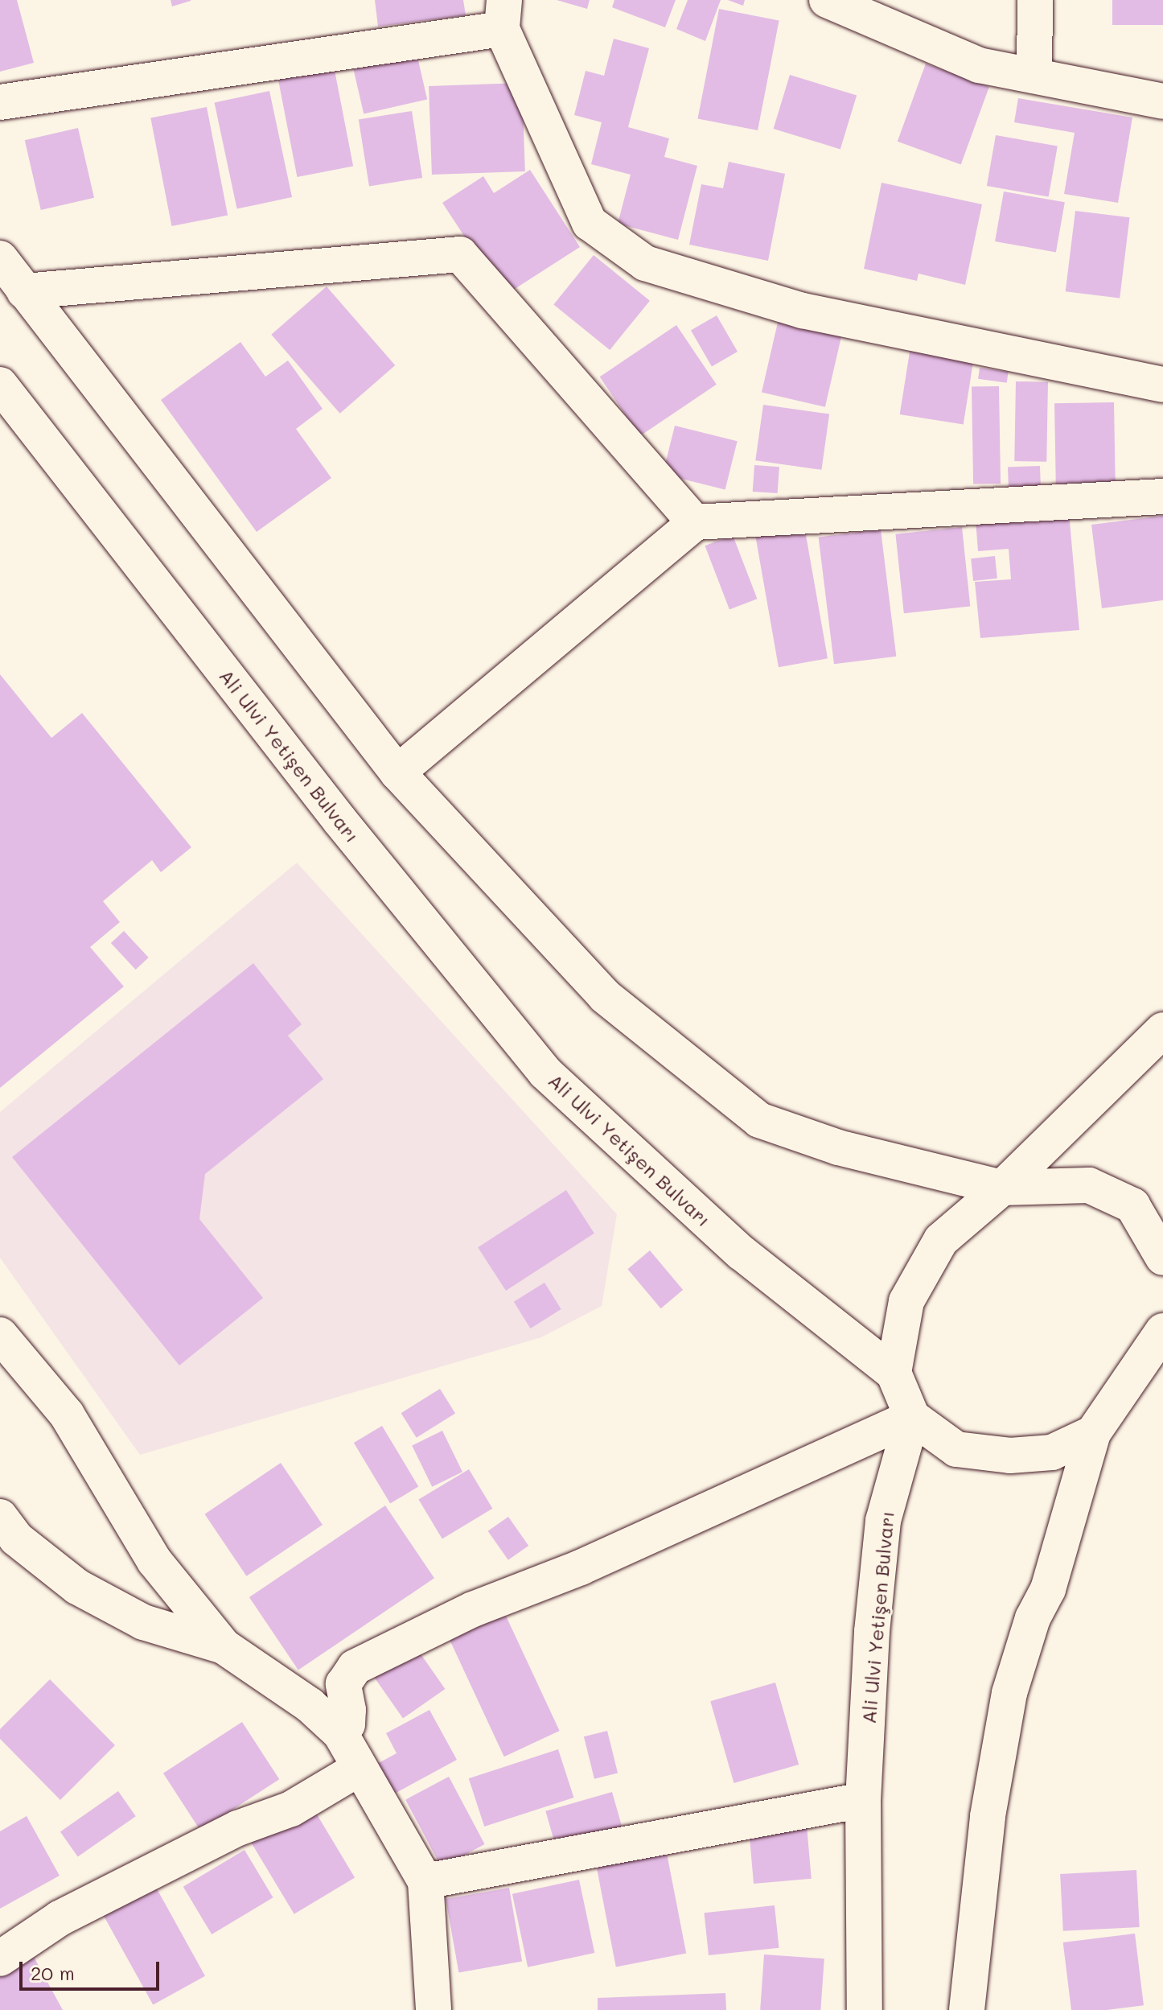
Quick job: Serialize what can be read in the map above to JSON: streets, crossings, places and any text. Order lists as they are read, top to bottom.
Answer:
{
  "streets": {
    "street": ["Ali Ulvi Yetişen Bulvarı"]
  },
  "scale_bar": "20 m"
}
